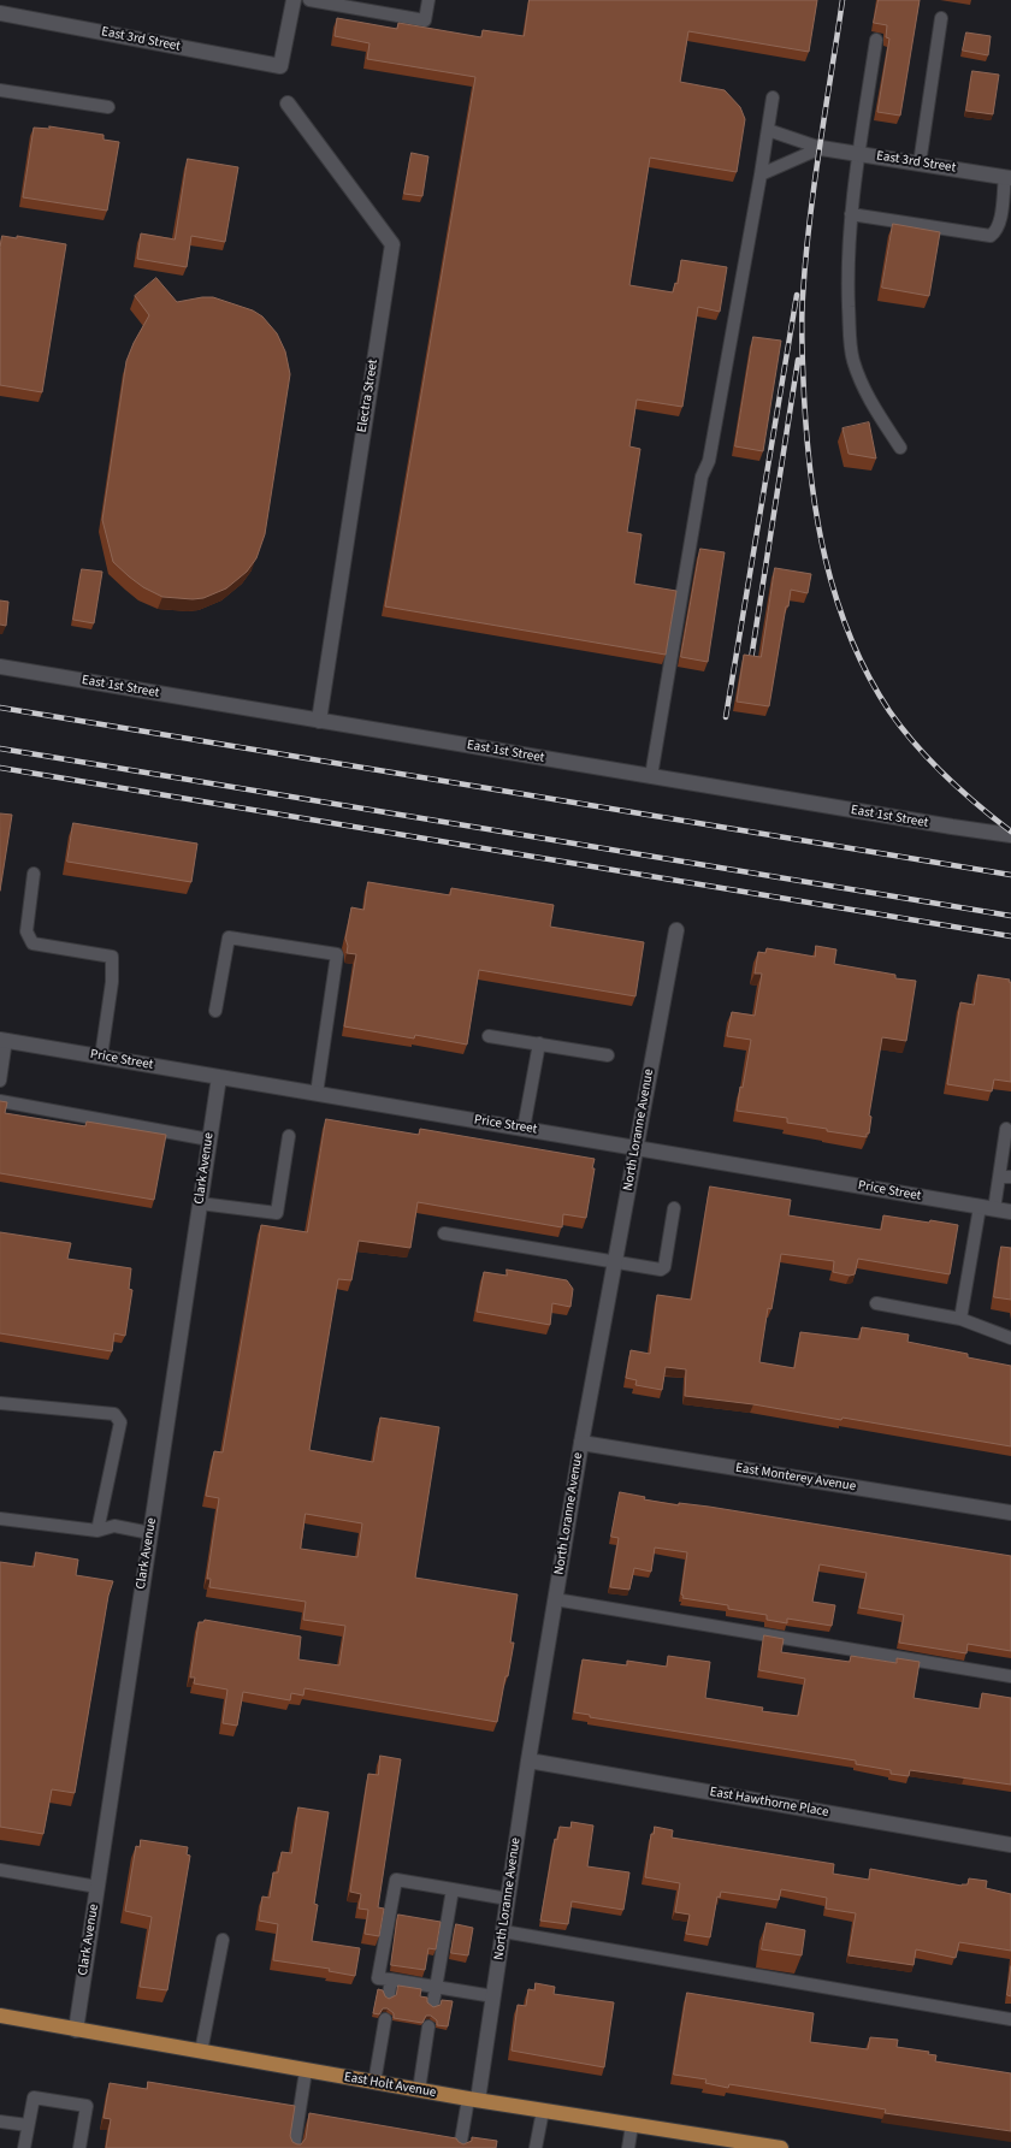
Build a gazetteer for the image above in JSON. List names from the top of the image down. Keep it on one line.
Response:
{"streets":{"main road":["East Holt Avenue"],"street":["East 3rd Street","Electra Street","East 1st Street","Price Street","North Loranne Avenue","Clark Avenue","East Monterey Avenue","East Hawthorne Place"]},"crossings":[["Electra Street","East 1st Street"],["Price Street","North Loranne Avenue"],["Price Street","Clark Avenue"],["North Loranne Avenue","East Monterey Avenue"],["North Loranne Avenue","East Hawthorne Place"],["North Loranne Avenue","East Holt Avenue"],["Clark Avenue","East Holt Avenue"]]}
